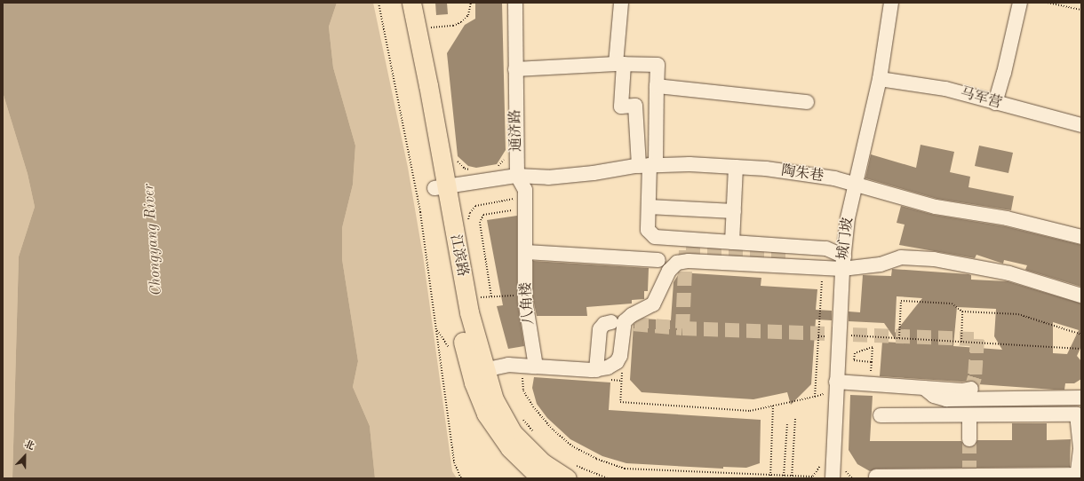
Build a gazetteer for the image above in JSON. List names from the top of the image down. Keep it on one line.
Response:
{"streets":{"main road":["江滨路"],"street":["马军营","通济路","陶朱巷","城门坡","八角楼"]},"crossings":[["马军营","城门坡"],["通济路","陶朱巷"],["通济路","八角楼"],["陶朱巷","城门坡"],["陶朱巷","八角楼"]],"water":["Chongyang River"],"north":"top"}
